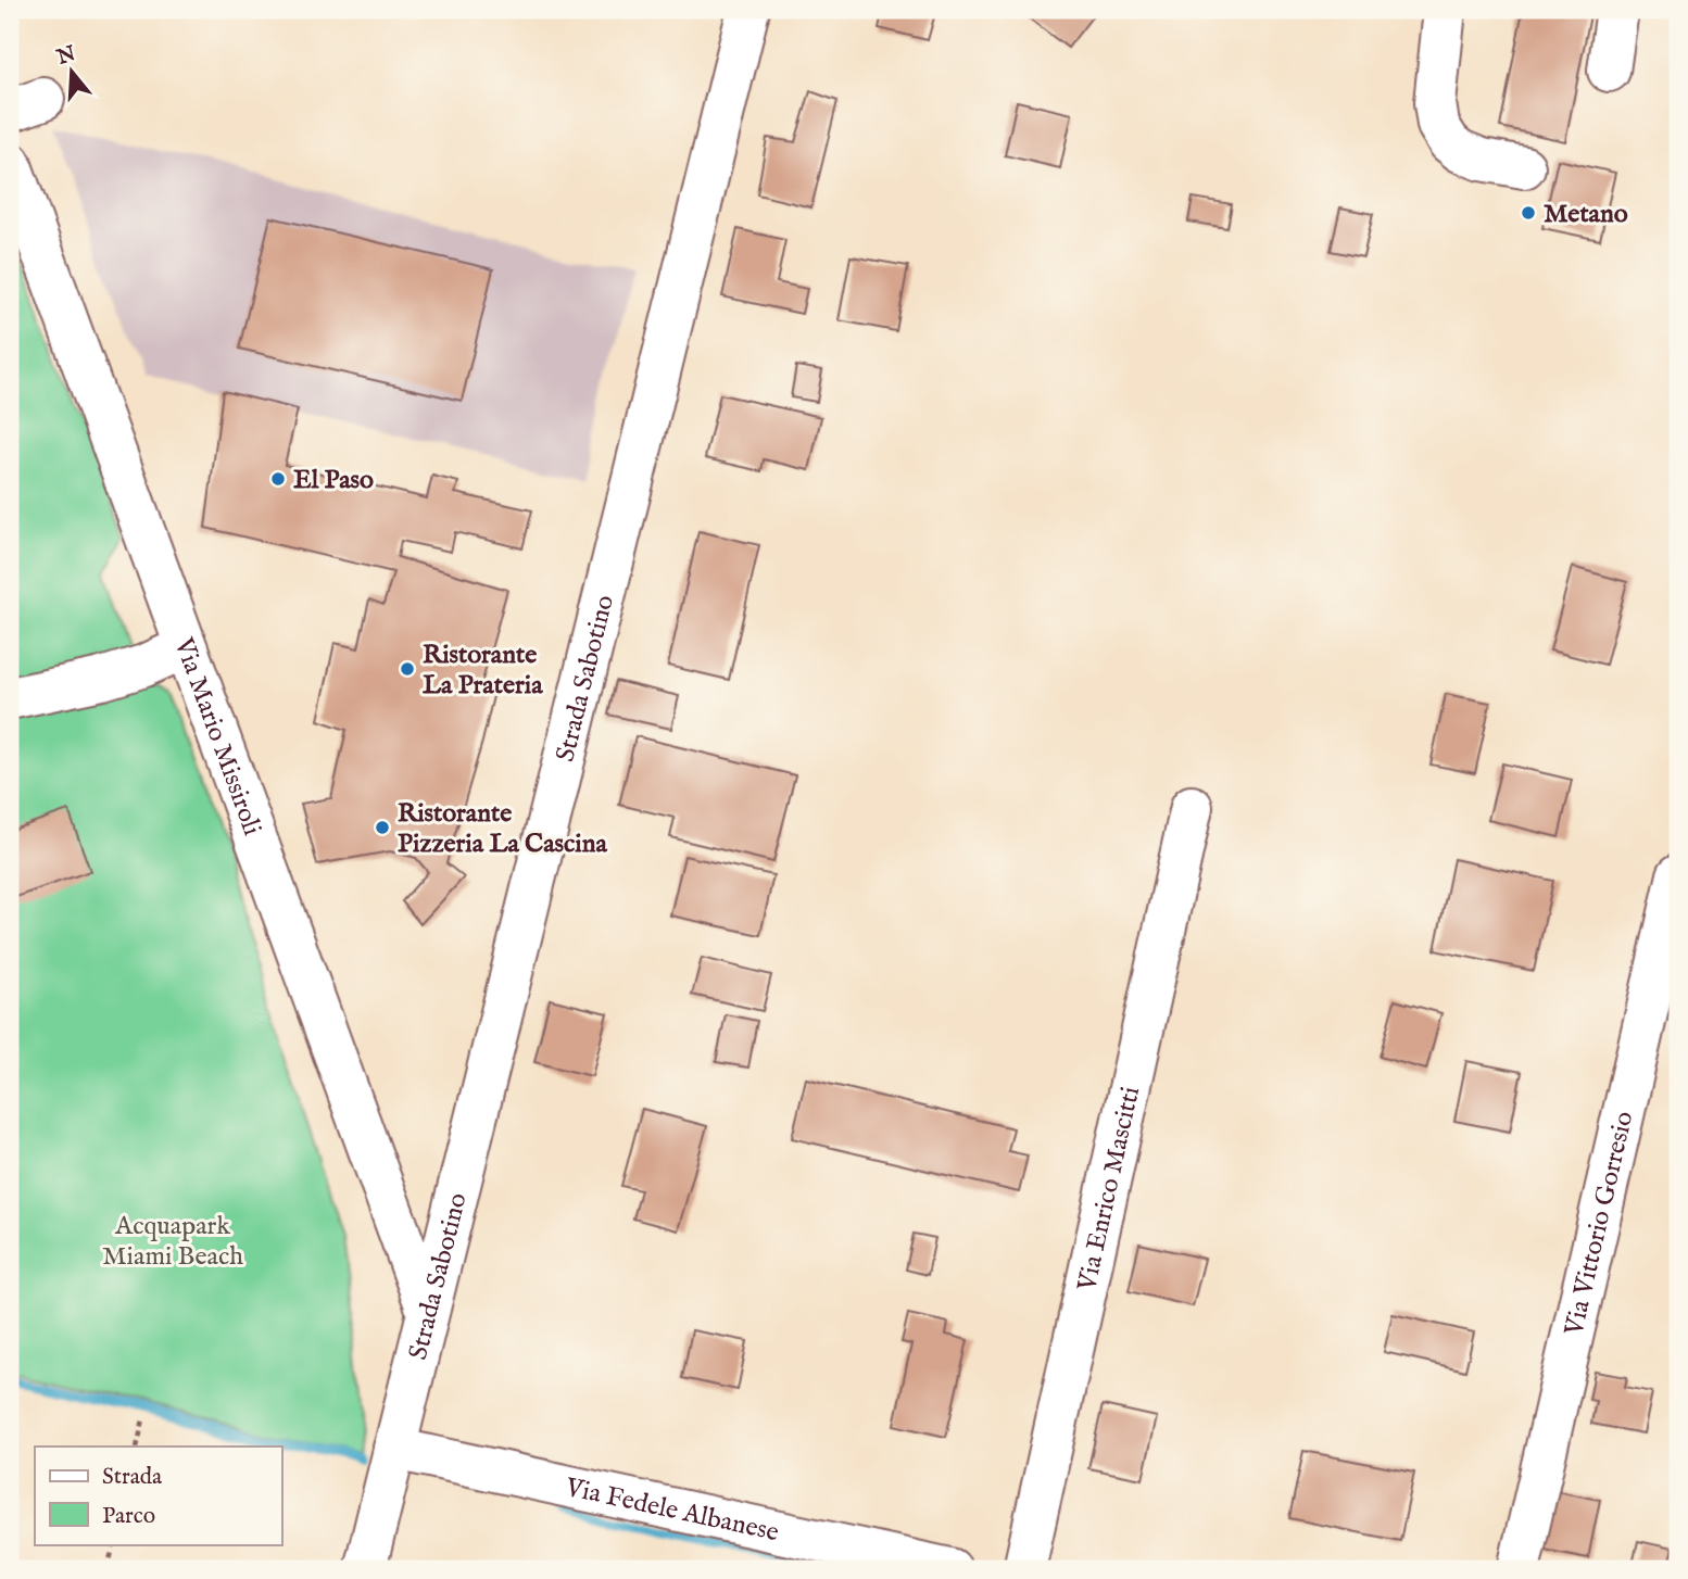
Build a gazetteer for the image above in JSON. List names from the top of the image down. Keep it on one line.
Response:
{"streets":{"street":["Strada Sabotino","Via Mario Missiroli","Via Enrico Mascitti","Via Vittorio Gorresio","Via Fedele Albanese"]},"crossings":[["Strada Sabotino","Via Mario Missiroli"],["Strada Sabotino","Via Fedele Albanese"]],"parks":["Acquapark Miami Beach"],"places":["Metano","El Paso","Ristorante La Prateria","Ristorante Pizzeria La Cascina"],"legend":["Strada","Parco"],"north":"top"}
